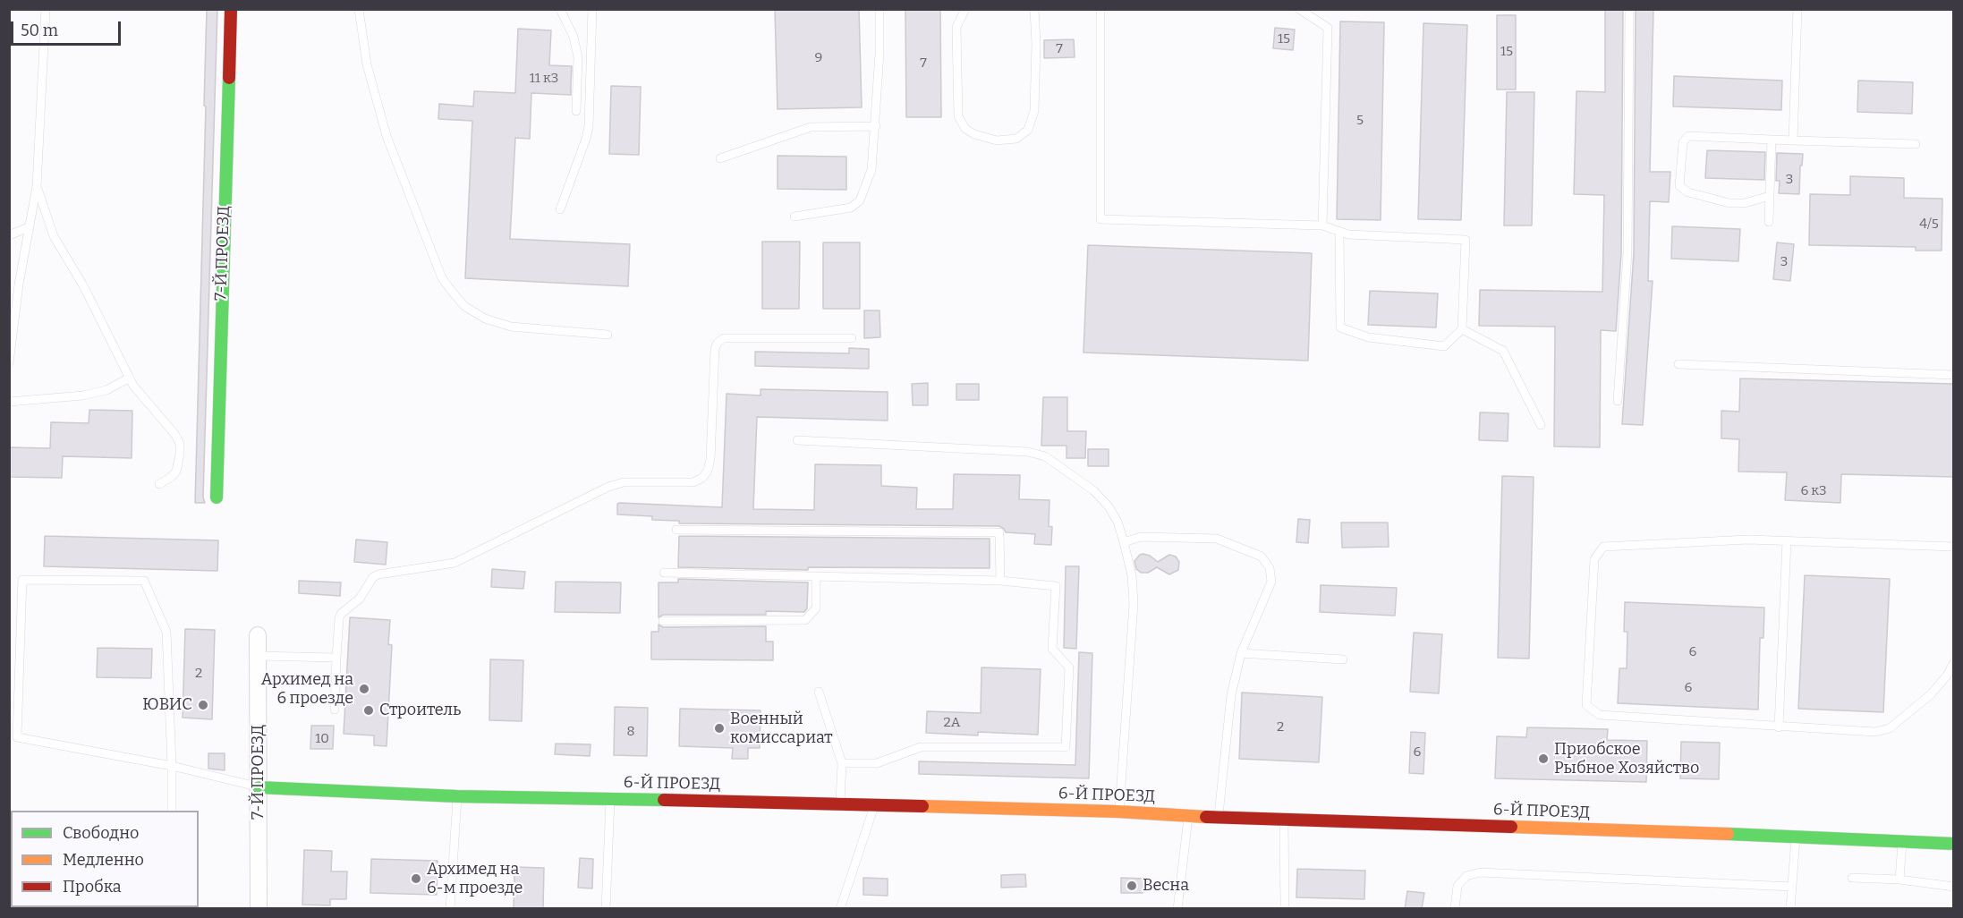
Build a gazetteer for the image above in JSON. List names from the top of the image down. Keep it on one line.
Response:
{"streets":{"street":["7-Й ПРОЕЗД","6-Й ПРОЕЗД"]},"crossings":[["7-Й ПРОЕЗД","6-Й ПРОЕЗД"]],"places":["Архимед на 6 проезде","ЮВИС","Строитель","Военный комиссариат","Приобское Рыбное Хозяйство","Архимед на 6-м проезде","Весна"],"house_numbers":["15","7","15","9","7","11 к3","5","3","4/5","3","6 к3","6","2","6","2А","2","8","10","6"],"legend":["Свободно","Медленно","Пробка"],"scale_bar":"50 m"}
